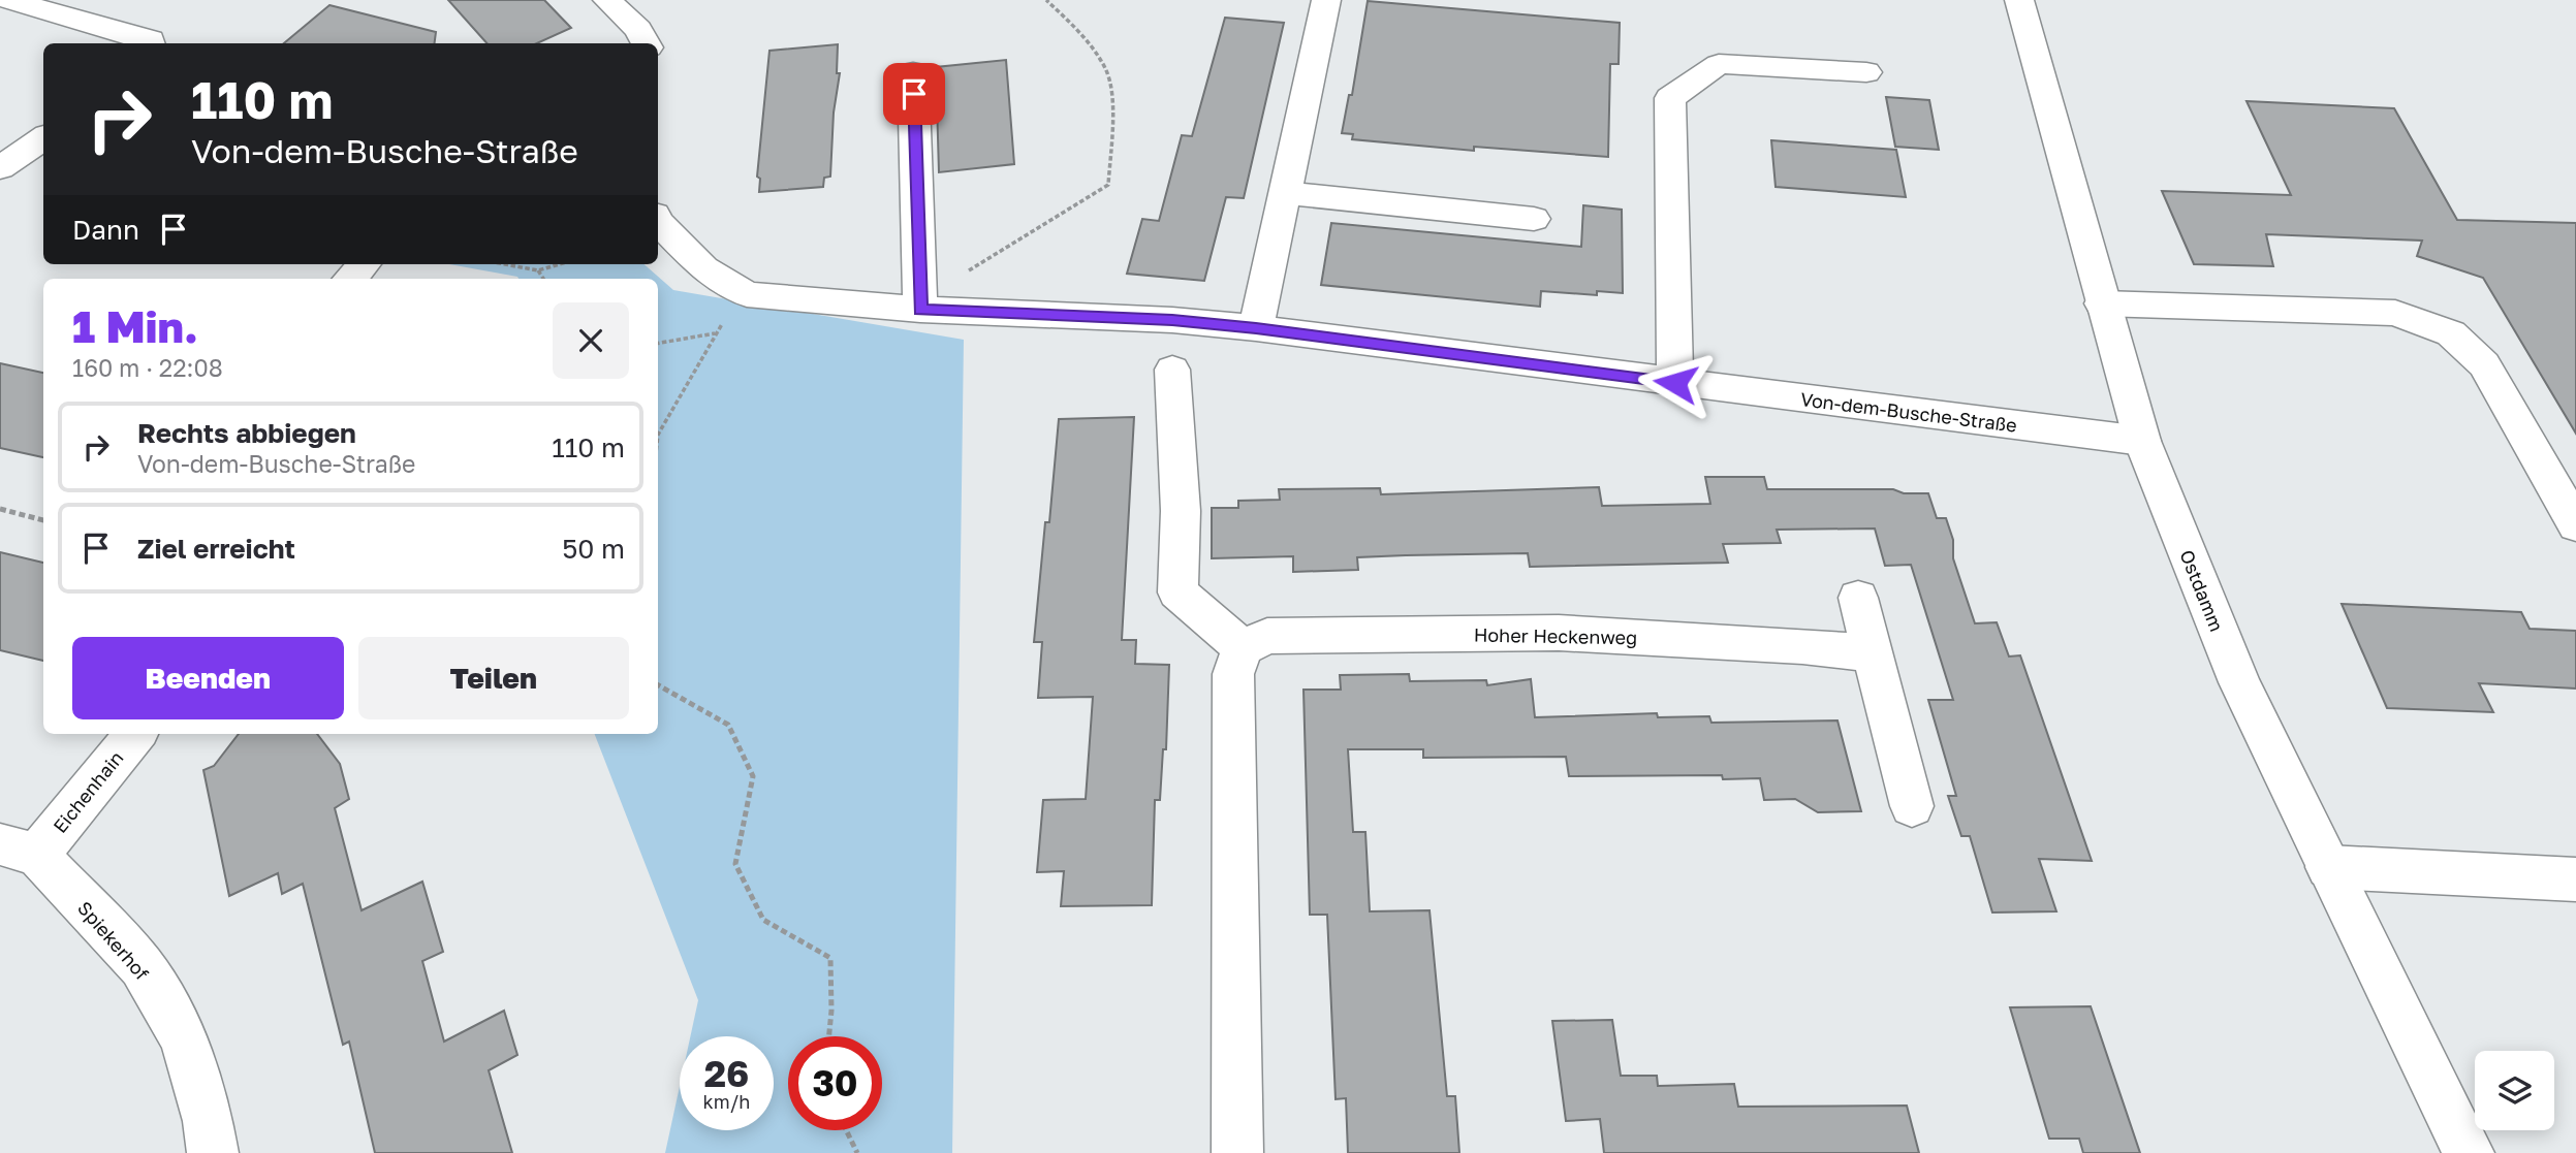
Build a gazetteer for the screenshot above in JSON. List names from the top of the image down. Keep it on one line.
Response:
{"streets":{"street":["Von-dem-Busche-Straße","Ostdamm","Hoher Heckenweg","Eichenhain","Spiekerhof"]},"crossings":[["Von-dem-Busche-Straße","Ostdamm"],["Eichenhain","Spiekerhof"]],"page":{"turn":["110 m","Von-dem-Busche-Straße"],"then":"Dann","heading":["1 Min.","160 m · 22:08"],"list":[{"name":"Rechts abbiegen","note":"Von-dem-Busche-Straße","value":"110 m"},{"name":"Ziel erreicht","value":"50 m"}],"buttons":["Beenden","Teilen"],"speed":"26 km/h","limit":"30"}}
